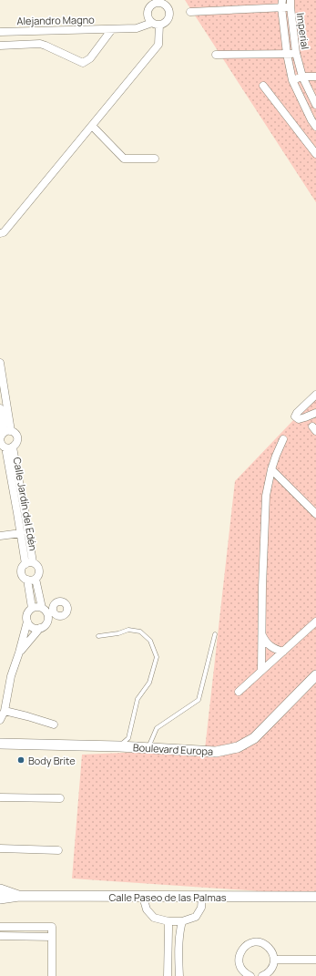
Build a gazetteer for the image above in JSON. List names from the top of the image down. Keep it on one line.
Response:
{"streets":{"main road":["Boulevard Europa","Calle Paseo de las Palmas"],"street":["Alejandro Magno","Imperial","Calle Jardín del Edén"]},"places":["Body Brite"]}
